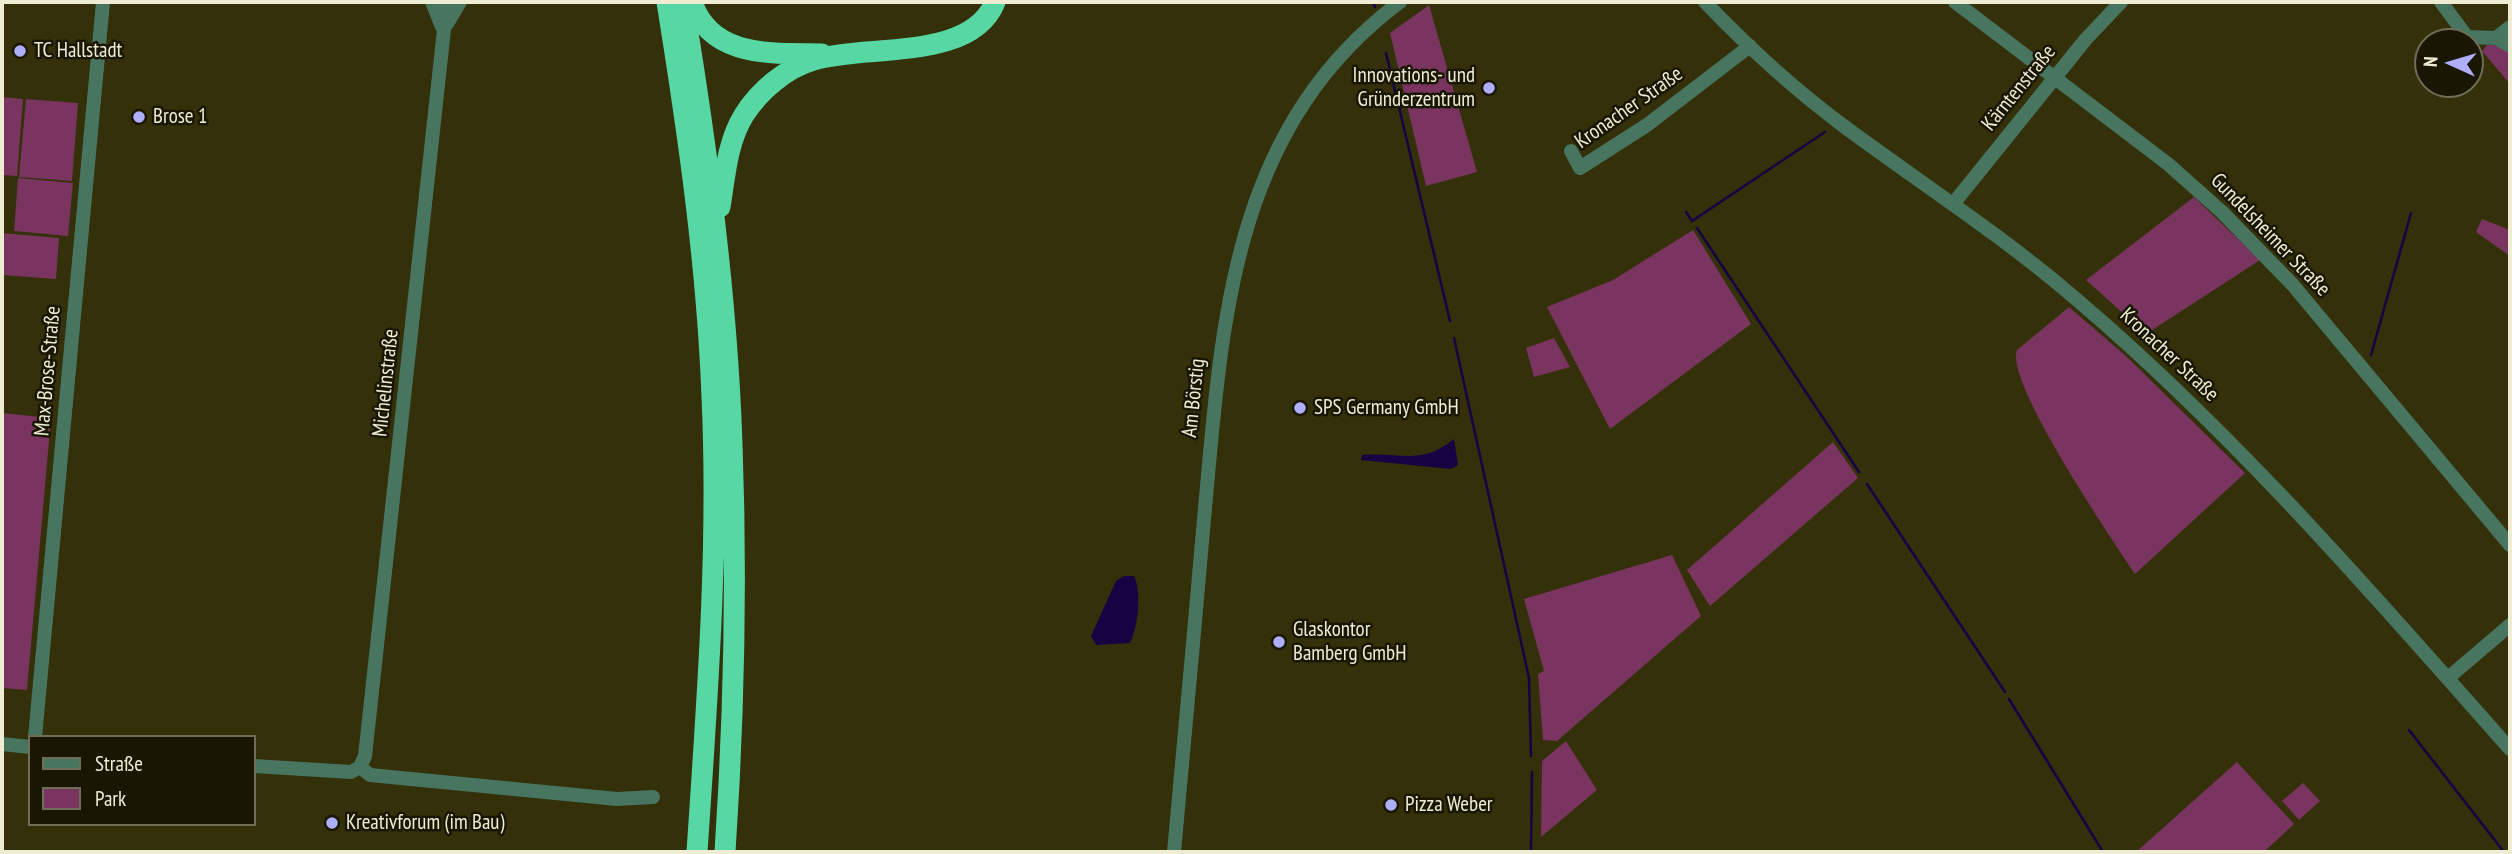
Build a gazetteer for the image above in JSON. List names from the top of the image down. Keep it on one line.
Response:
{"streets":{"street":["Kärntenstraße","Kronacher Straße","Gundelsheimer Straße","Max-Brose-Straße","Michelinstraße","Am Börstig"]},"crossings":[["Kärntenstraße","Kronacher Straße"],["Kärntenstraße","Gundelsheimer Straße"]],"places":["TC Hallstadt","Innovations- und Gründerzentrum","Brose 1","SPS Germany GmbH","Glaskontor Bamberg GmbH","Pizza Weber","Kreativforum (im Bau)"],"legend":["Straße","Park"],"north":"left"}
